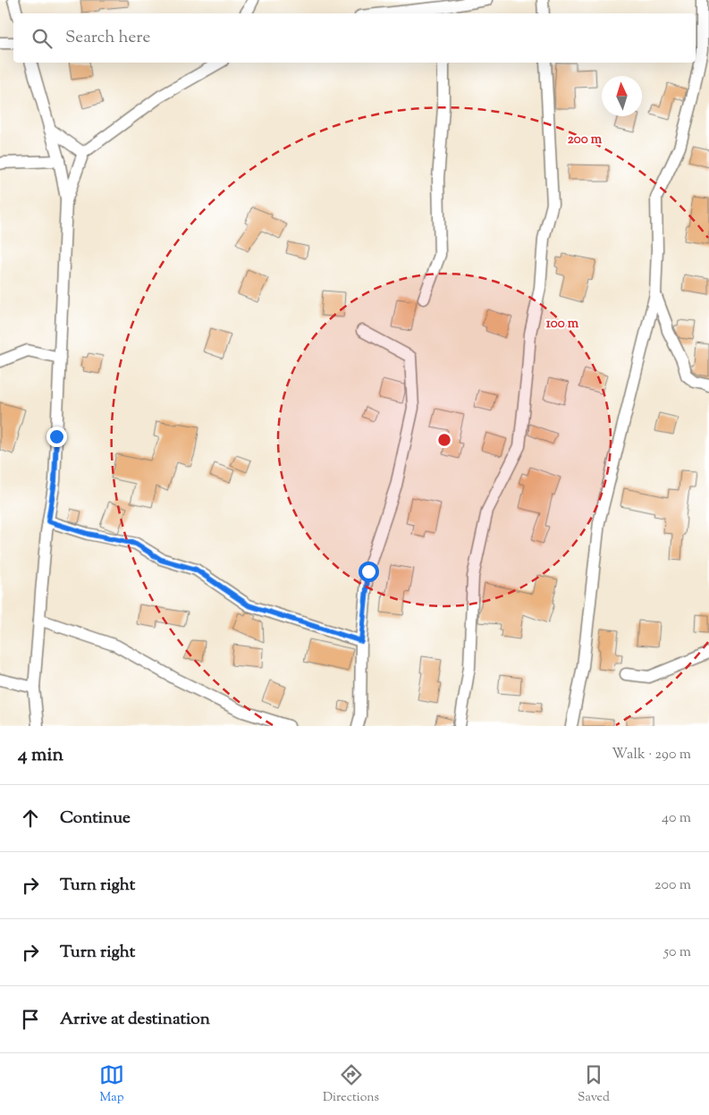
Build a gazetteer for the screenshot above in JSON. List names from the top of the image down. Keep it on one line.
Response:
{"north":"top","page":{"search":"Search here","heading":["4 min","Walk · 290 m"],"list":[["Continue","40 m"],["Turn right","200 m"],["Turn right","50 m"],"Arrive at destination"],"nav":["Map","Directions","Saved"]},"rings":["200 m","100 m"]}
